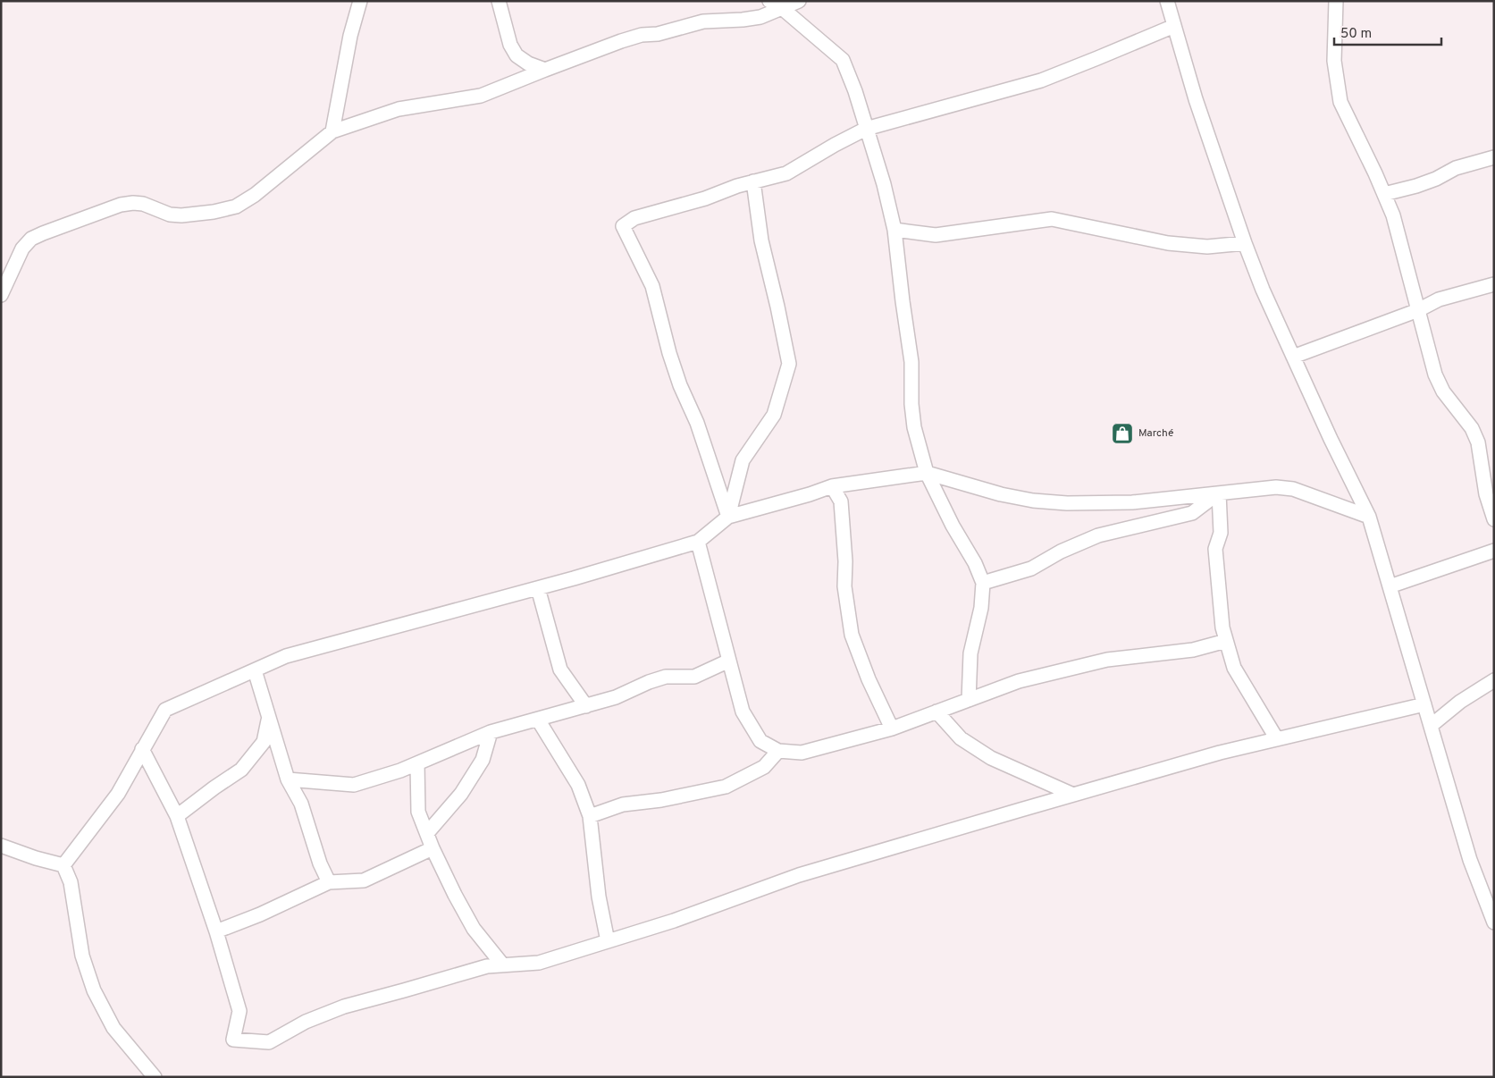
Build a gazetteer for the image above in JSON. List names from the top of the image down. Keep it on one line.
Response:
{"places":{"shop":["Marché"]},"scale_bar":"50 m"}
